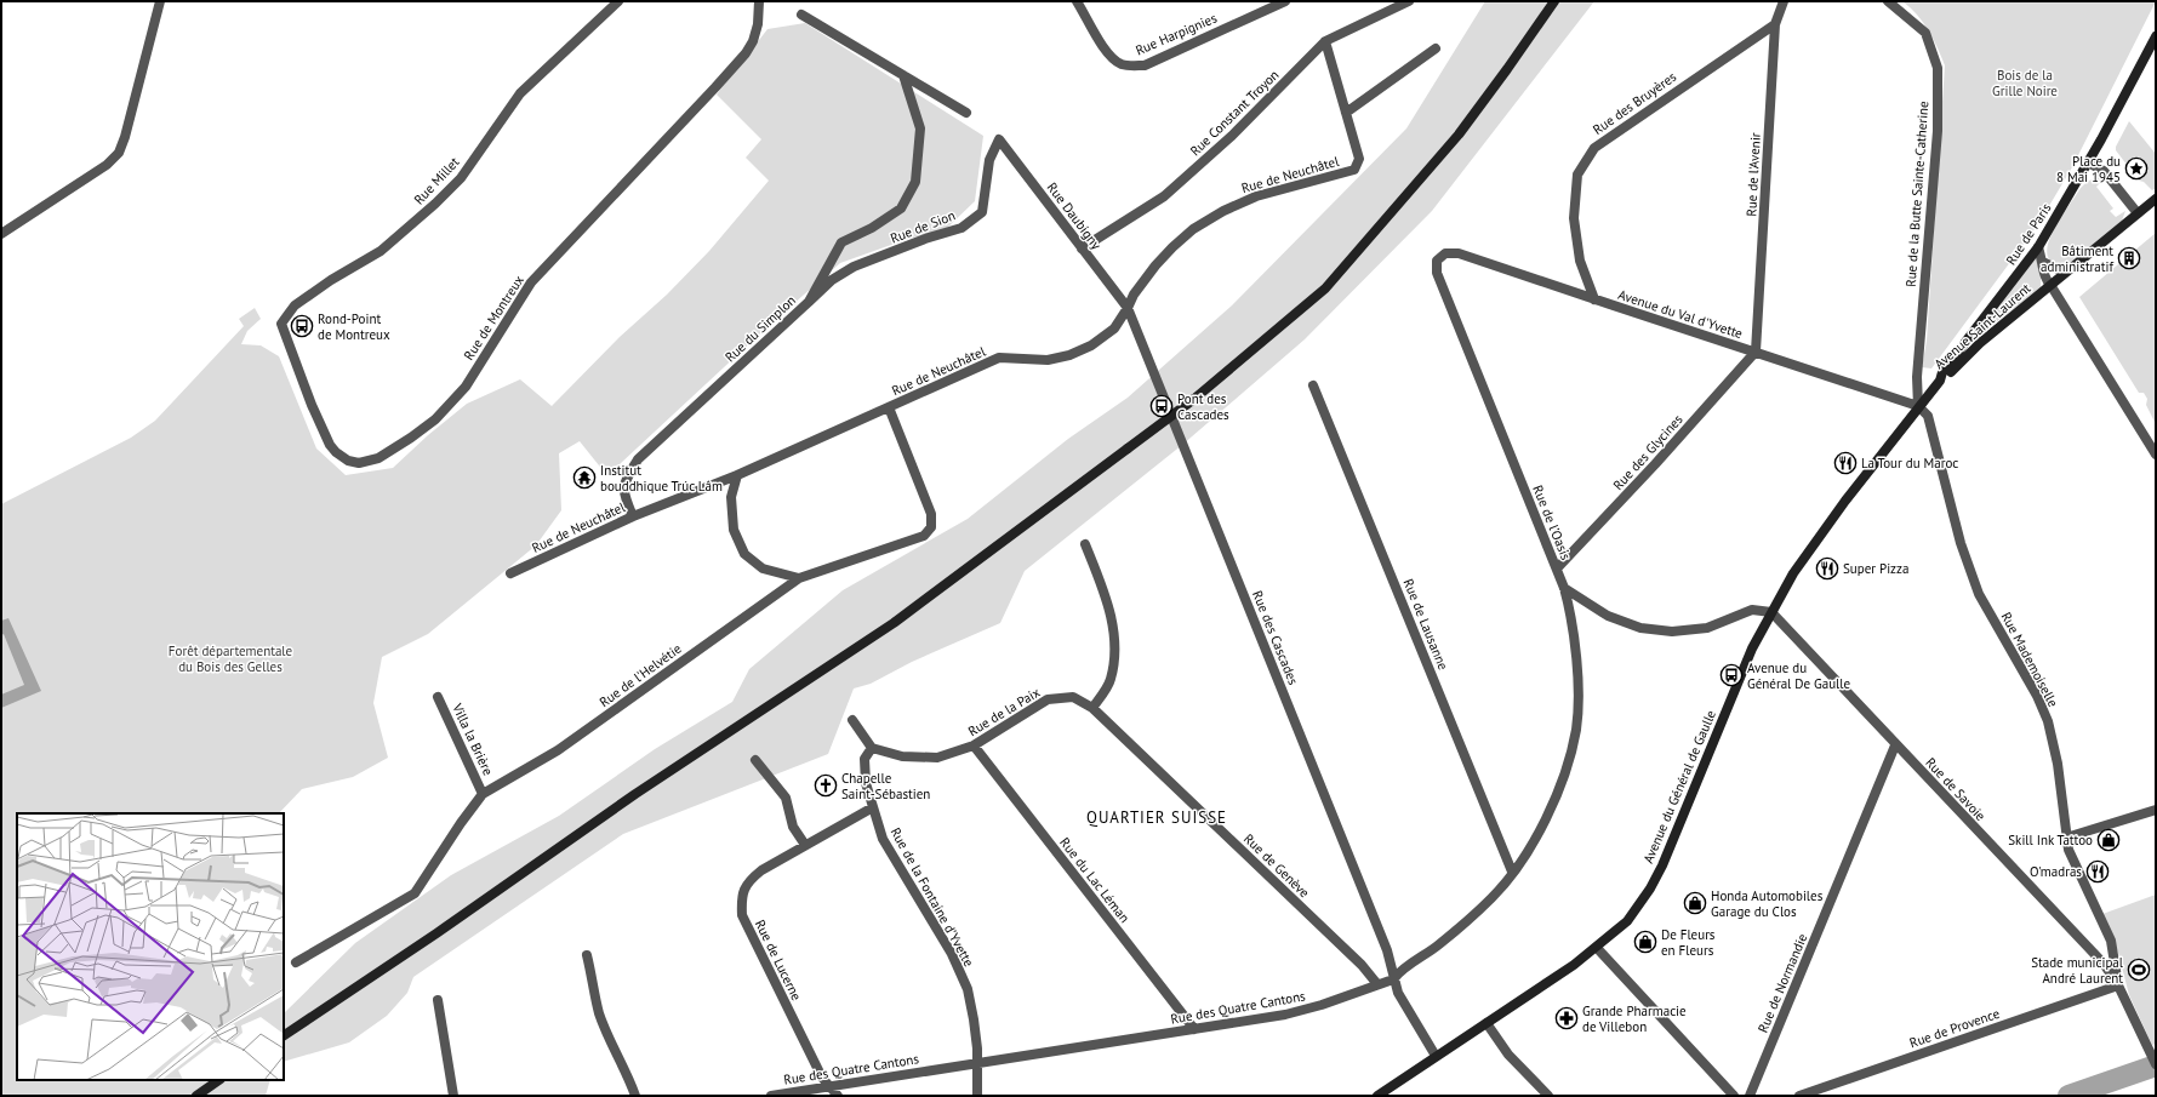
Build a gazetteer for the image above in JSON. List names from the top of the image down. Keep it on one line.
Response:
{"streets":{"main road":["Rue de Paris","Avenue Saint-Laurent","Avenue du Général de Gaulle"],"street":["Rue Harpignies","Rue des Bruyères","Rue Constant Troyon","Rue de Neuchâtel","Rue de l'Avenir","Rue Millet","Rue de la Butte Sainte-Catherine","Rue Daubigny","Rue de Sion","Avenue du Val d'Yvette","Rue de Montreux","Rue du Simplon","Rue des Glycines","Rue de l’Oasis","Rue de Lausanne","Rue des Cascades","Rue Mademoiselle","Rue de l'Helvétie","Rue de la Paix","Villa la Brière","Rue de Savoie","Rue de Genève","Rue du Lac Léman","Rue de la Fontaine d’Yvette","Rue de Lucerne","Rue de Normandie","Rue des Quatre Cantons","Rue de Provence"]},"crossings":[["Rue des Bruyères","Rue de l'Avenir"],["Rue des Bruyères","Avenue du Val d'Yvette"],["Rue Constant Troyon","Rue de Neuchâtel"],["Rue Constant Troyon","Rue Daubigny"],["Rue de Neuchâtel","Rue Daubigny"],["Rue de Neuchâtel","Rue du Simplon"],["Rue de Neuchâtel","Rue des Cascades"],["Rue de Neuchâtel","Rue de l'Helvétie"],["Rue de l'Avenir","Avenue du Val d'Yvette"],["Rue de l'Avenir","Rue des Glycines"],["Rue Millet","Rue de Montreux"],["Rue de la Butte Sainte-Catherine","Rue de Paris"],["Rue de la Butte Sainte-Catherine","Avenue du Val d'Yvette"],["Rue de la Butte Sainte-Catherine","Rue Mademoiselle"],["Rue de la Butte Sainte-Catherine","Avenue du Général de Gaulle"],["Rue Daubigny","Rue de Sion"],["Rue Daubigny","Rue des Cascades"],["Rue de Sion","Rue du Simplon"],["Rue de Paris","Avenue du Val d'Yvette"],["Rue de Paris","Avenue Saint-Laurent"],["Rue de Paris","Rue Mademoiselle"],["Rue de Paris","Avenue du Général de Gaulle"],["Avenue du Val d'Yvette","Rue des Glycines"],["Avenue du Val d'Yvette","Rue de l’Oasis"],["Avenue du Val d'Yvette","Rue Mademoiselle"],["Avenue du Val d'Yvette","Avenue du Général de Gaulle"],["Rue des Glycines","Rue de l’Oasis"],["Rue de l’Oasis","Rue des Quatre Cantons"],["Rue de Lausanne","Rue des Quatre Cantons"],["Rue des Cascades","Avenue du Général de Gaulle"],["Rue des Cascades","Rue des Quatre Cantons"],["Rue Mademoiselle","Avenue du Général de Gaulle"],["Rue Mademoiselle","Rue de Savoie"],["Rue Mademoiselle","Rue de Provence"],["Rue de l'Helvétie","Villa la Brière"],["Rue de la Paix","Rue de Genève"],["Rue de la Paix","Rue du Lac Léman"],["Rue de la Paix","Rue de la Fontaine d’Yvette"],["Avenue du Général de Gaulle","Rue de Savoie"],["Rue de Savoie","Rue de Normandie"],["Rue de Savoie","Rue de Provence"],["Rue de Genève","Rue des Quatre Cantons"],["Rue du Lac Léman","Rue des Quatre Cantons"],["Rue de la Fontaine d’Yvette","Rue de Lucerne"],["Rue de la Fontaine d’Yvette","Rue des Quatre Cantons"],["Rue de Lucerne","Rue des Quatre Cantons"]],"districts":["QUARTIER SUISSE"],"parks":["Bois de la Grille Noire","Forêt départementale du Bois des Gelles"],"places":{"place":["Place du 8 Mai 1945"],"building":["Bâtiment administratif"],"bus stop":["Rond-Point de Montreux","Pont des Cascades","Avenue du Général De Gaulle"],"restaurant":["La Tour du Maroc","Super Pizza","O'madras"],"temple":["Institut bouddhique Trúc Lâm"],"church":["Chapelle Saint-Sébastien"],"shop":["Skill Ink Tattoo","Honda Automobiles Garage du Clos","De Fleurs en Fleurs"],"sports":["Stade municipal André Laurent"],"pharmacy":["Grande Pharmacie de Villebon"]}}
